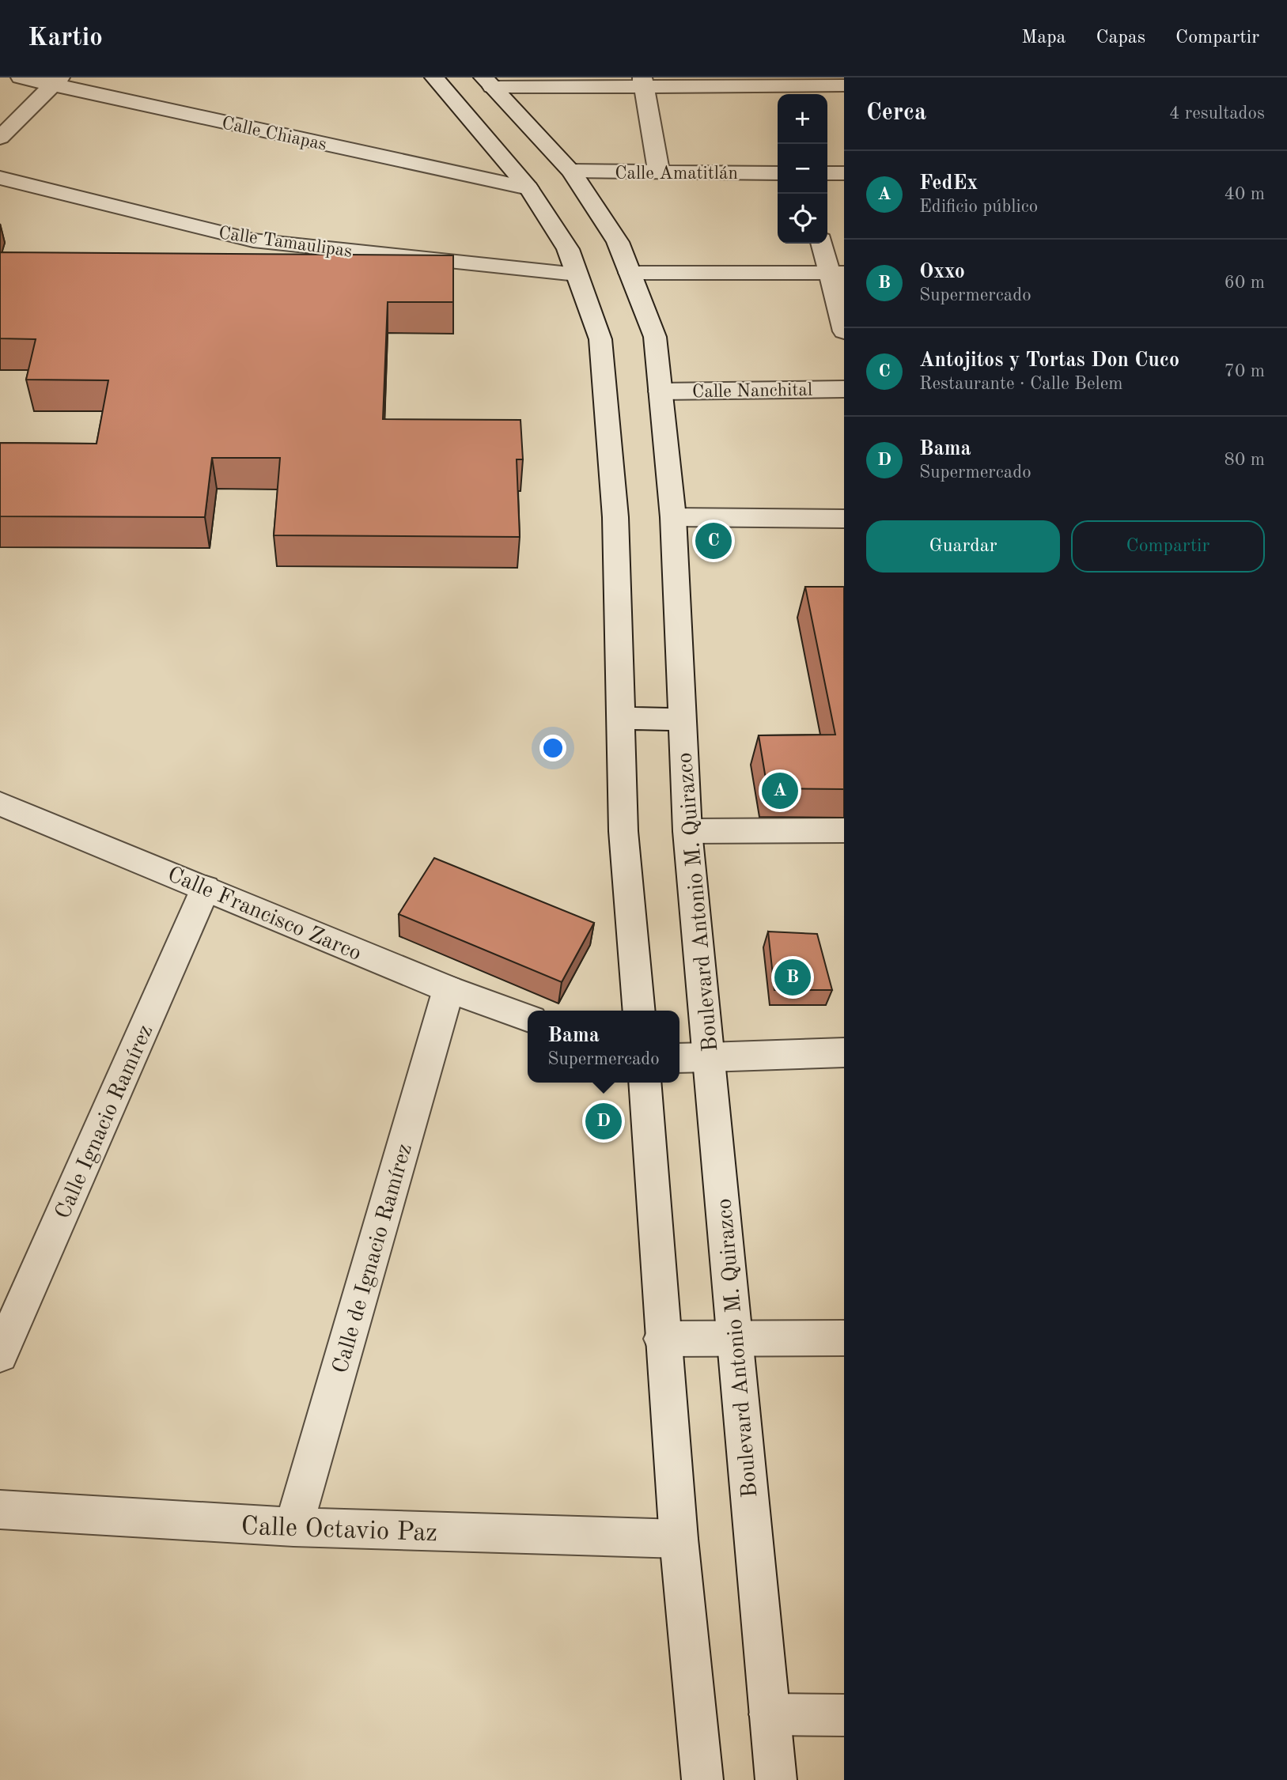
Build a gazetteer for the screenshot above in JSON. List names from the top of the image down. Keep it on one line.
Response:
{"streets":{"street":["Calle Chiapas","Calle Amatitlán","Calle Tamaulipas","Calle Nanchital","Boulevard Antonio M. Quirazco","Calle Francisco Zarco","Calle Ignacio Ramírez","Calle de Ignacio Ramírez","Calle Octavio Paz"]},"crossings":[["Calle Amatitlán","Boulevard Antonio M. Quirazco"],["Calle Nanchital","Boulevard Antonio M. Quirazco"],["Calle Francisco Zarco","Calle Ignacio Ramírez"],["Calle Francisco Zarco","Calle de Ignacio Ramírez"],["Calle de Ignacio Ramírez","Calle Octavio Paz"]],"page":{"header":"Kartio","nav":["Mapa","Capas","Compartir"],"heading":["Cerca","4 resultados"],"map_buttons":["+","−"],"list":[{"mark":"A","name":"FedEx","note":"Edificio público","value":"40 m"},{"mark":"B","name":"Oxxo","note":"Supermercado","value":"60 m"},{"mark":"C","name":"Antojitos y Tortas Don Cuco","note":"Restaurante · Calle Belem","value":"70 m"},{"mark":"D","name":"Bama","note":"Supermercado","value":"80 m"}],"buttons":["Guardar","Compartir"],"pins":["C","A","B","D"],"popup":["Bama","Supermercado"]}}
